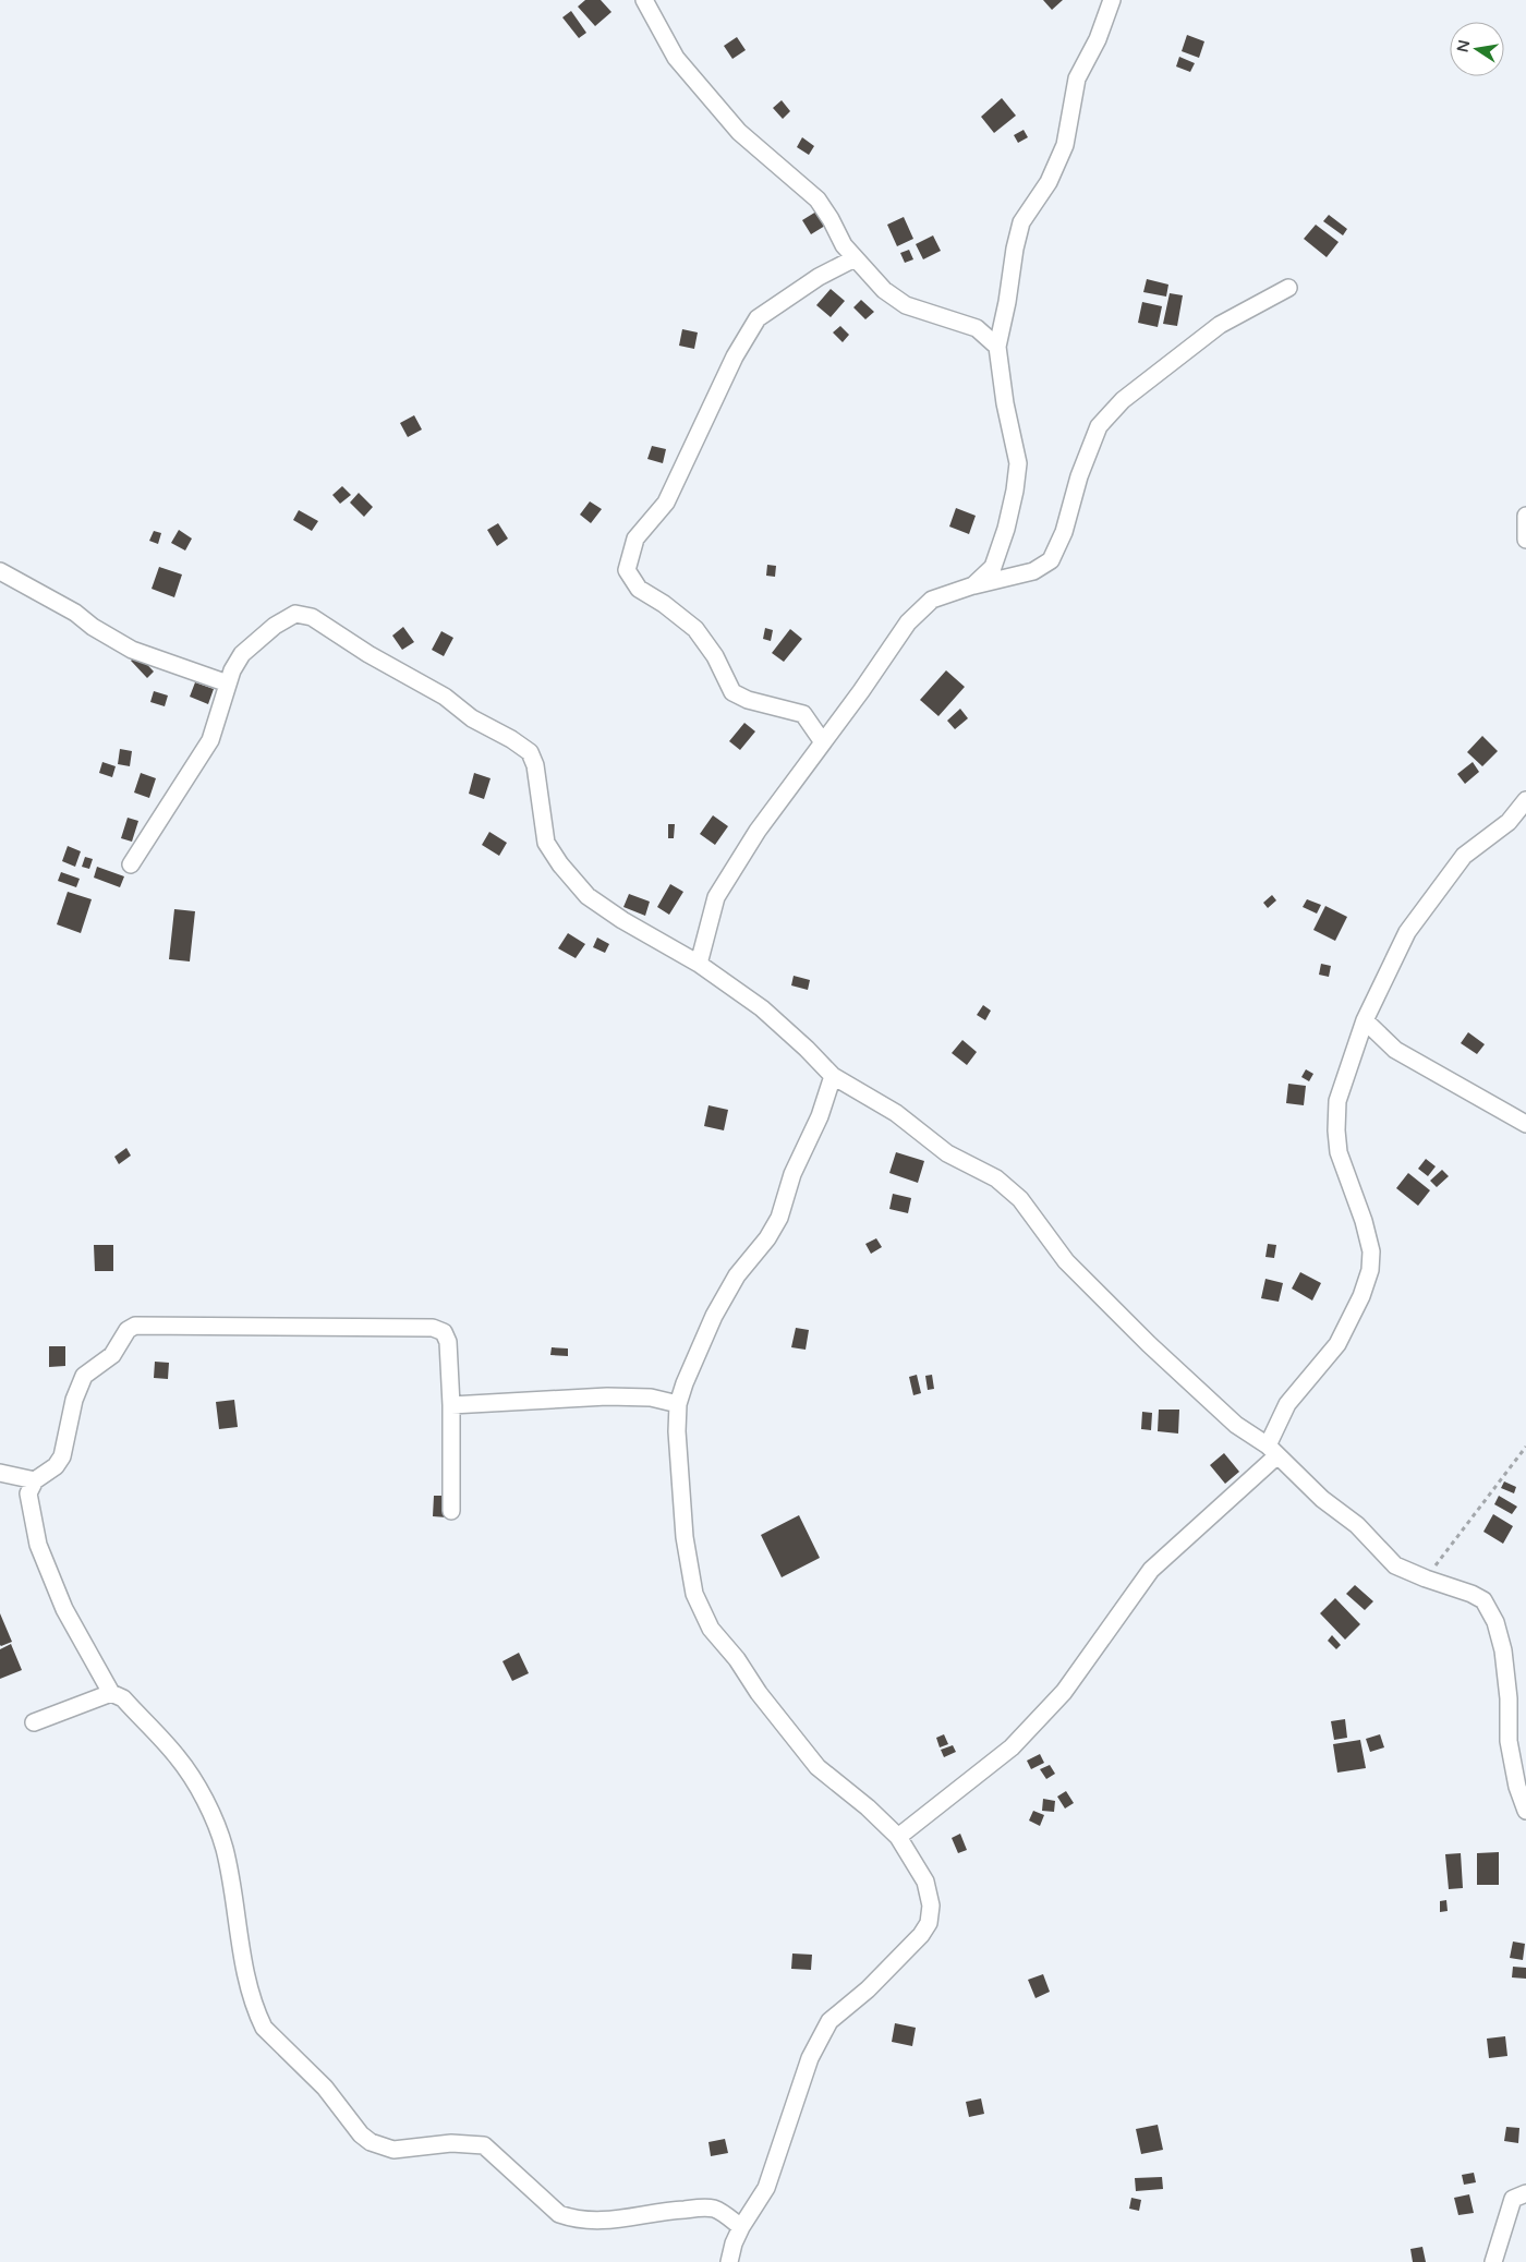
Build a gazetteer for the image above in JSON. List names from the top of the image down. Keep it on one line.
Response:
{"north":"left"}
